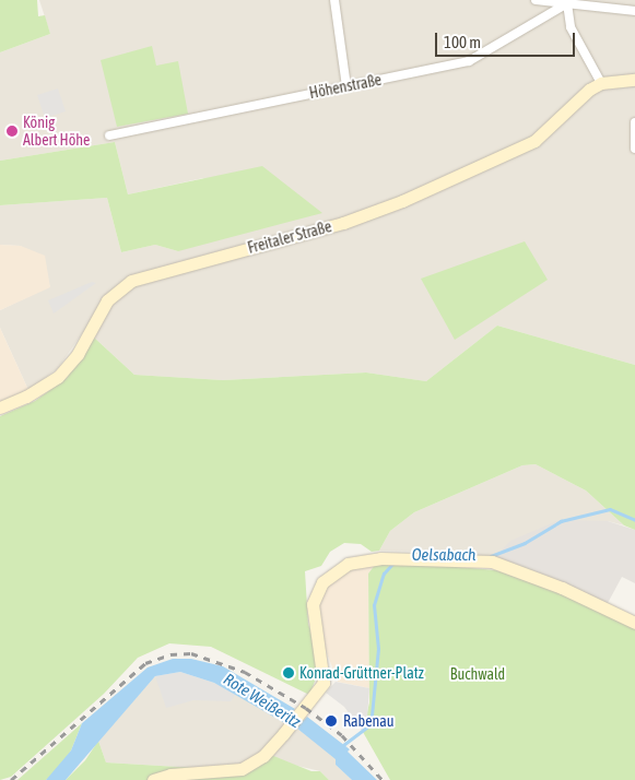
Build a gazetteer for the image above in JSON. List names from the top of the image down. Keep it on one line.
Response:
{"streets":{"main road":["Freitaler Straße"],"street":["Höhenstraße"]},"water":["Oelsabach","Rote Weißeritz"],"parks":["Buchwald"],"places":["König Albert Höhe","Konrad-Grüttner-Platz","Rabenau"],"scale_bar":"100 m"}
